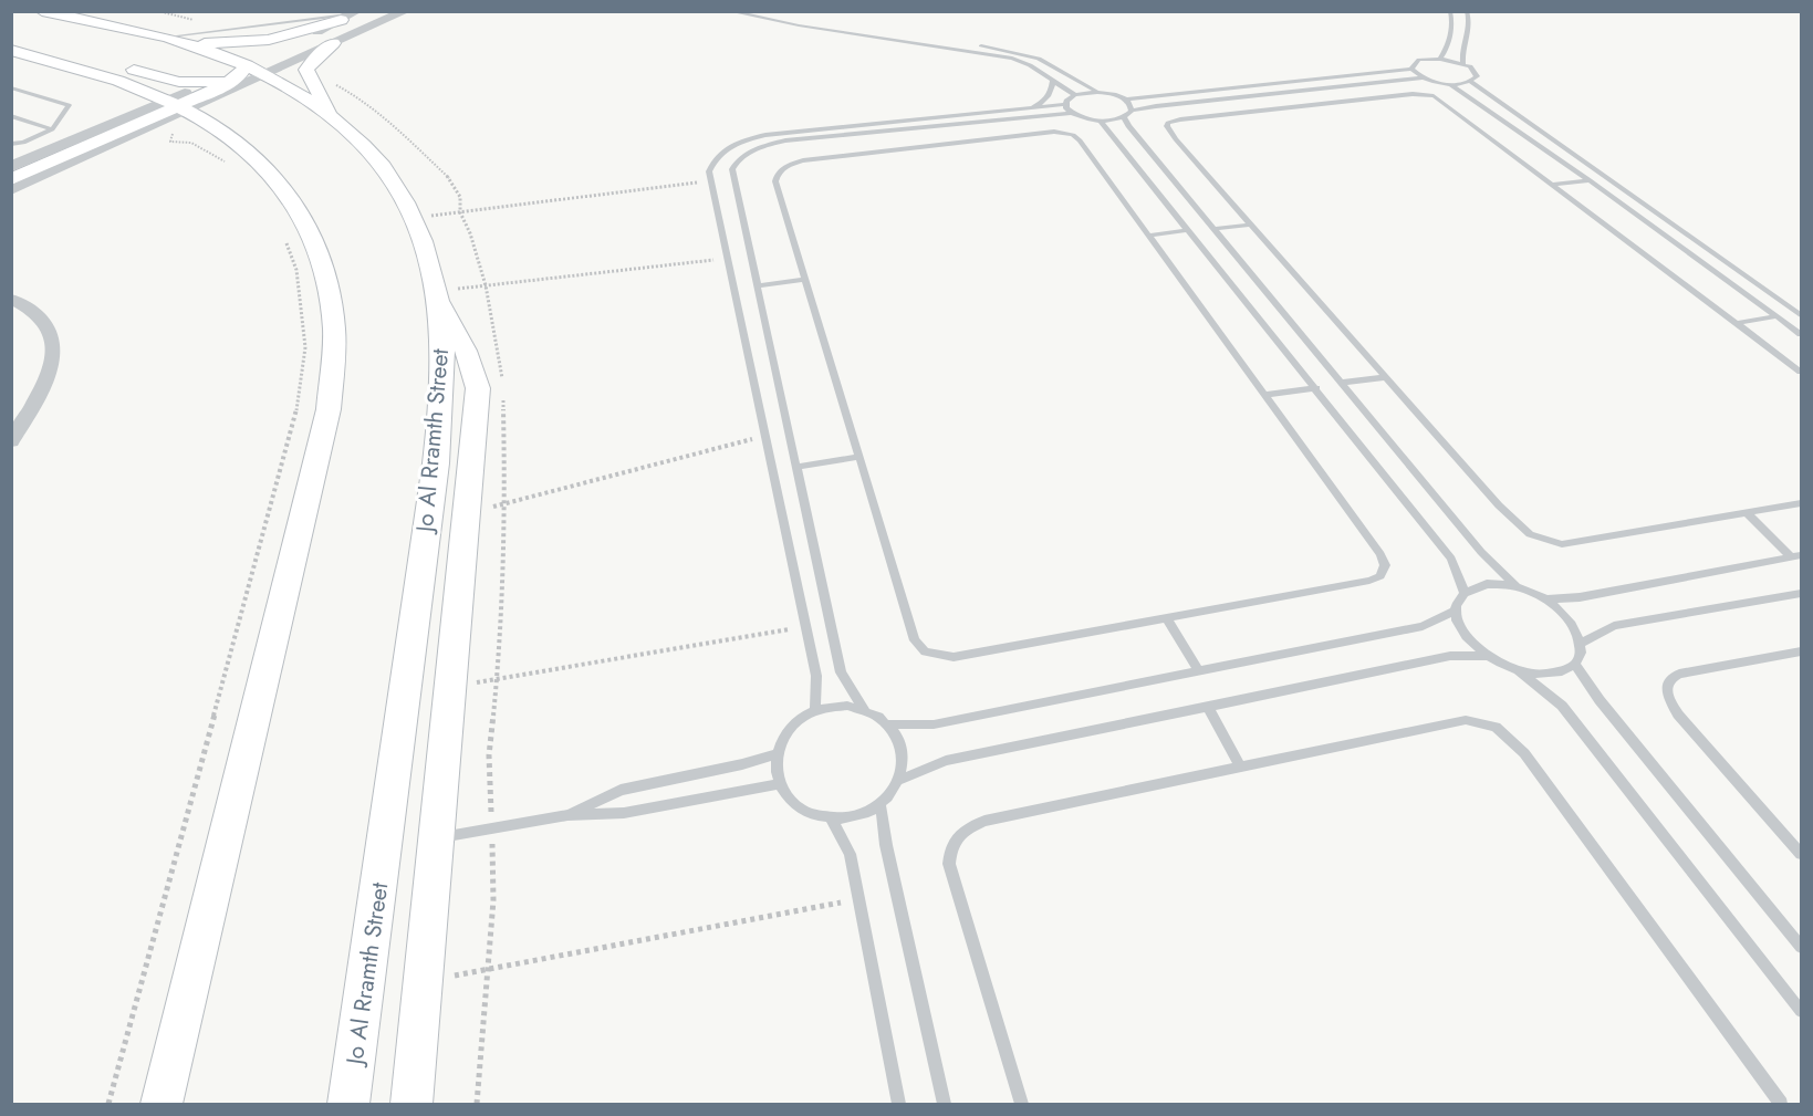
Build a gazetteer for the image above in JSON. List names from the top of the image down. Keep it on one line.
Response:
{"streets":{"main road":["Jo Al Rramth Street"]}}
